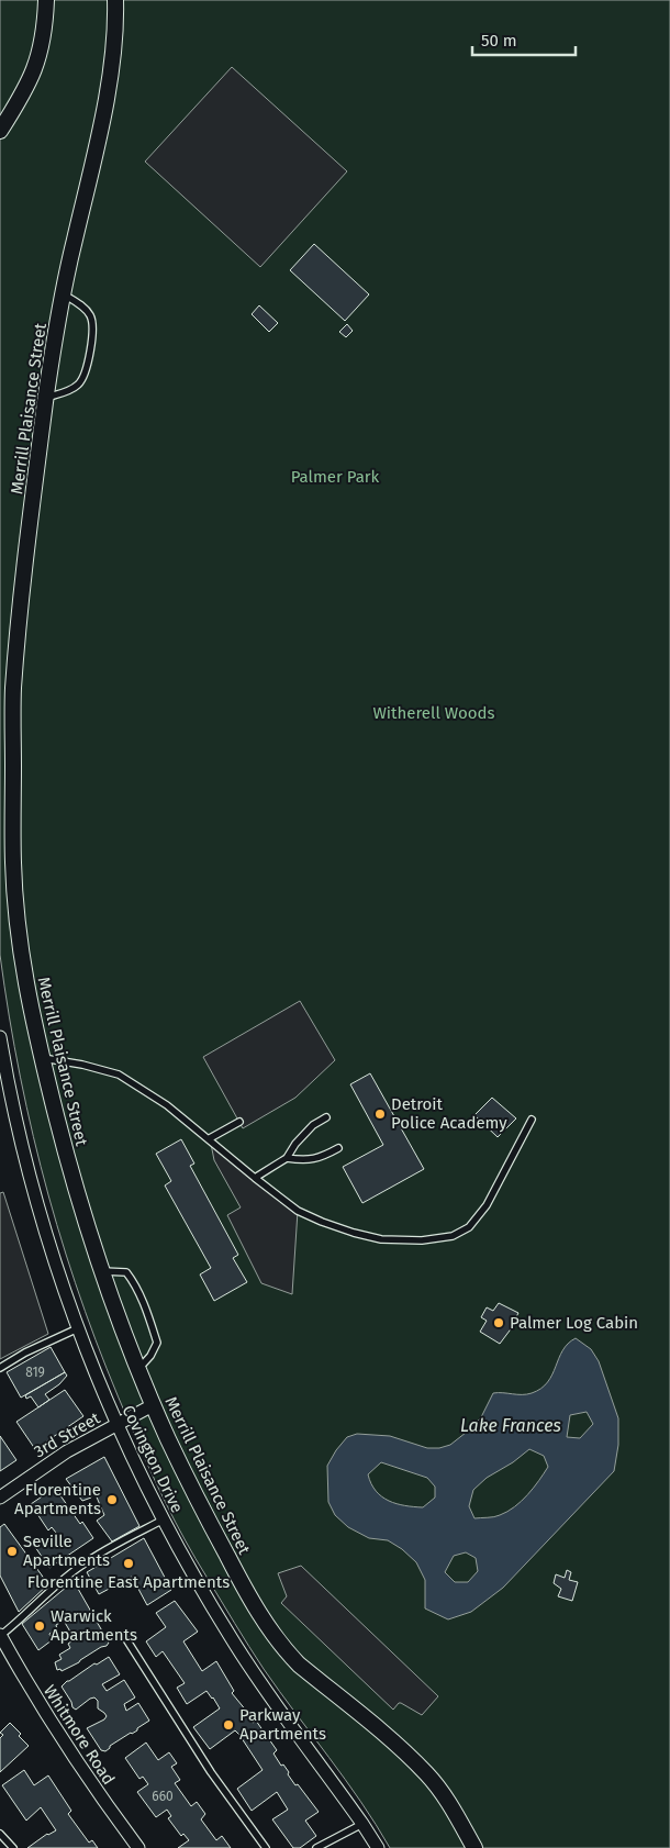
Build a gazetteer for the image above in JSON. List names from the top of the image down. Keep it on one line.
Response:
{"streets":{"street":["Merrill Plaisance Street","3rd Street","Covington Drive","Whitmore Road"]},"crossings":[["Merrill Plaisance Street","3rd Street"],["3rd Street","Covington Drive"]],"water":["Lake Frances"],"parks":["Palmer Park","Witherell Woods"],"places":["Detroit Police Academy","Palmer Log Cabin","Florentine Apartments","Seville Apartments","Florentine East Apartments","Warwick Apartments","Parkway Apartments"],"house_numbers":["819","660"],"scale_bar":"50 m"}
